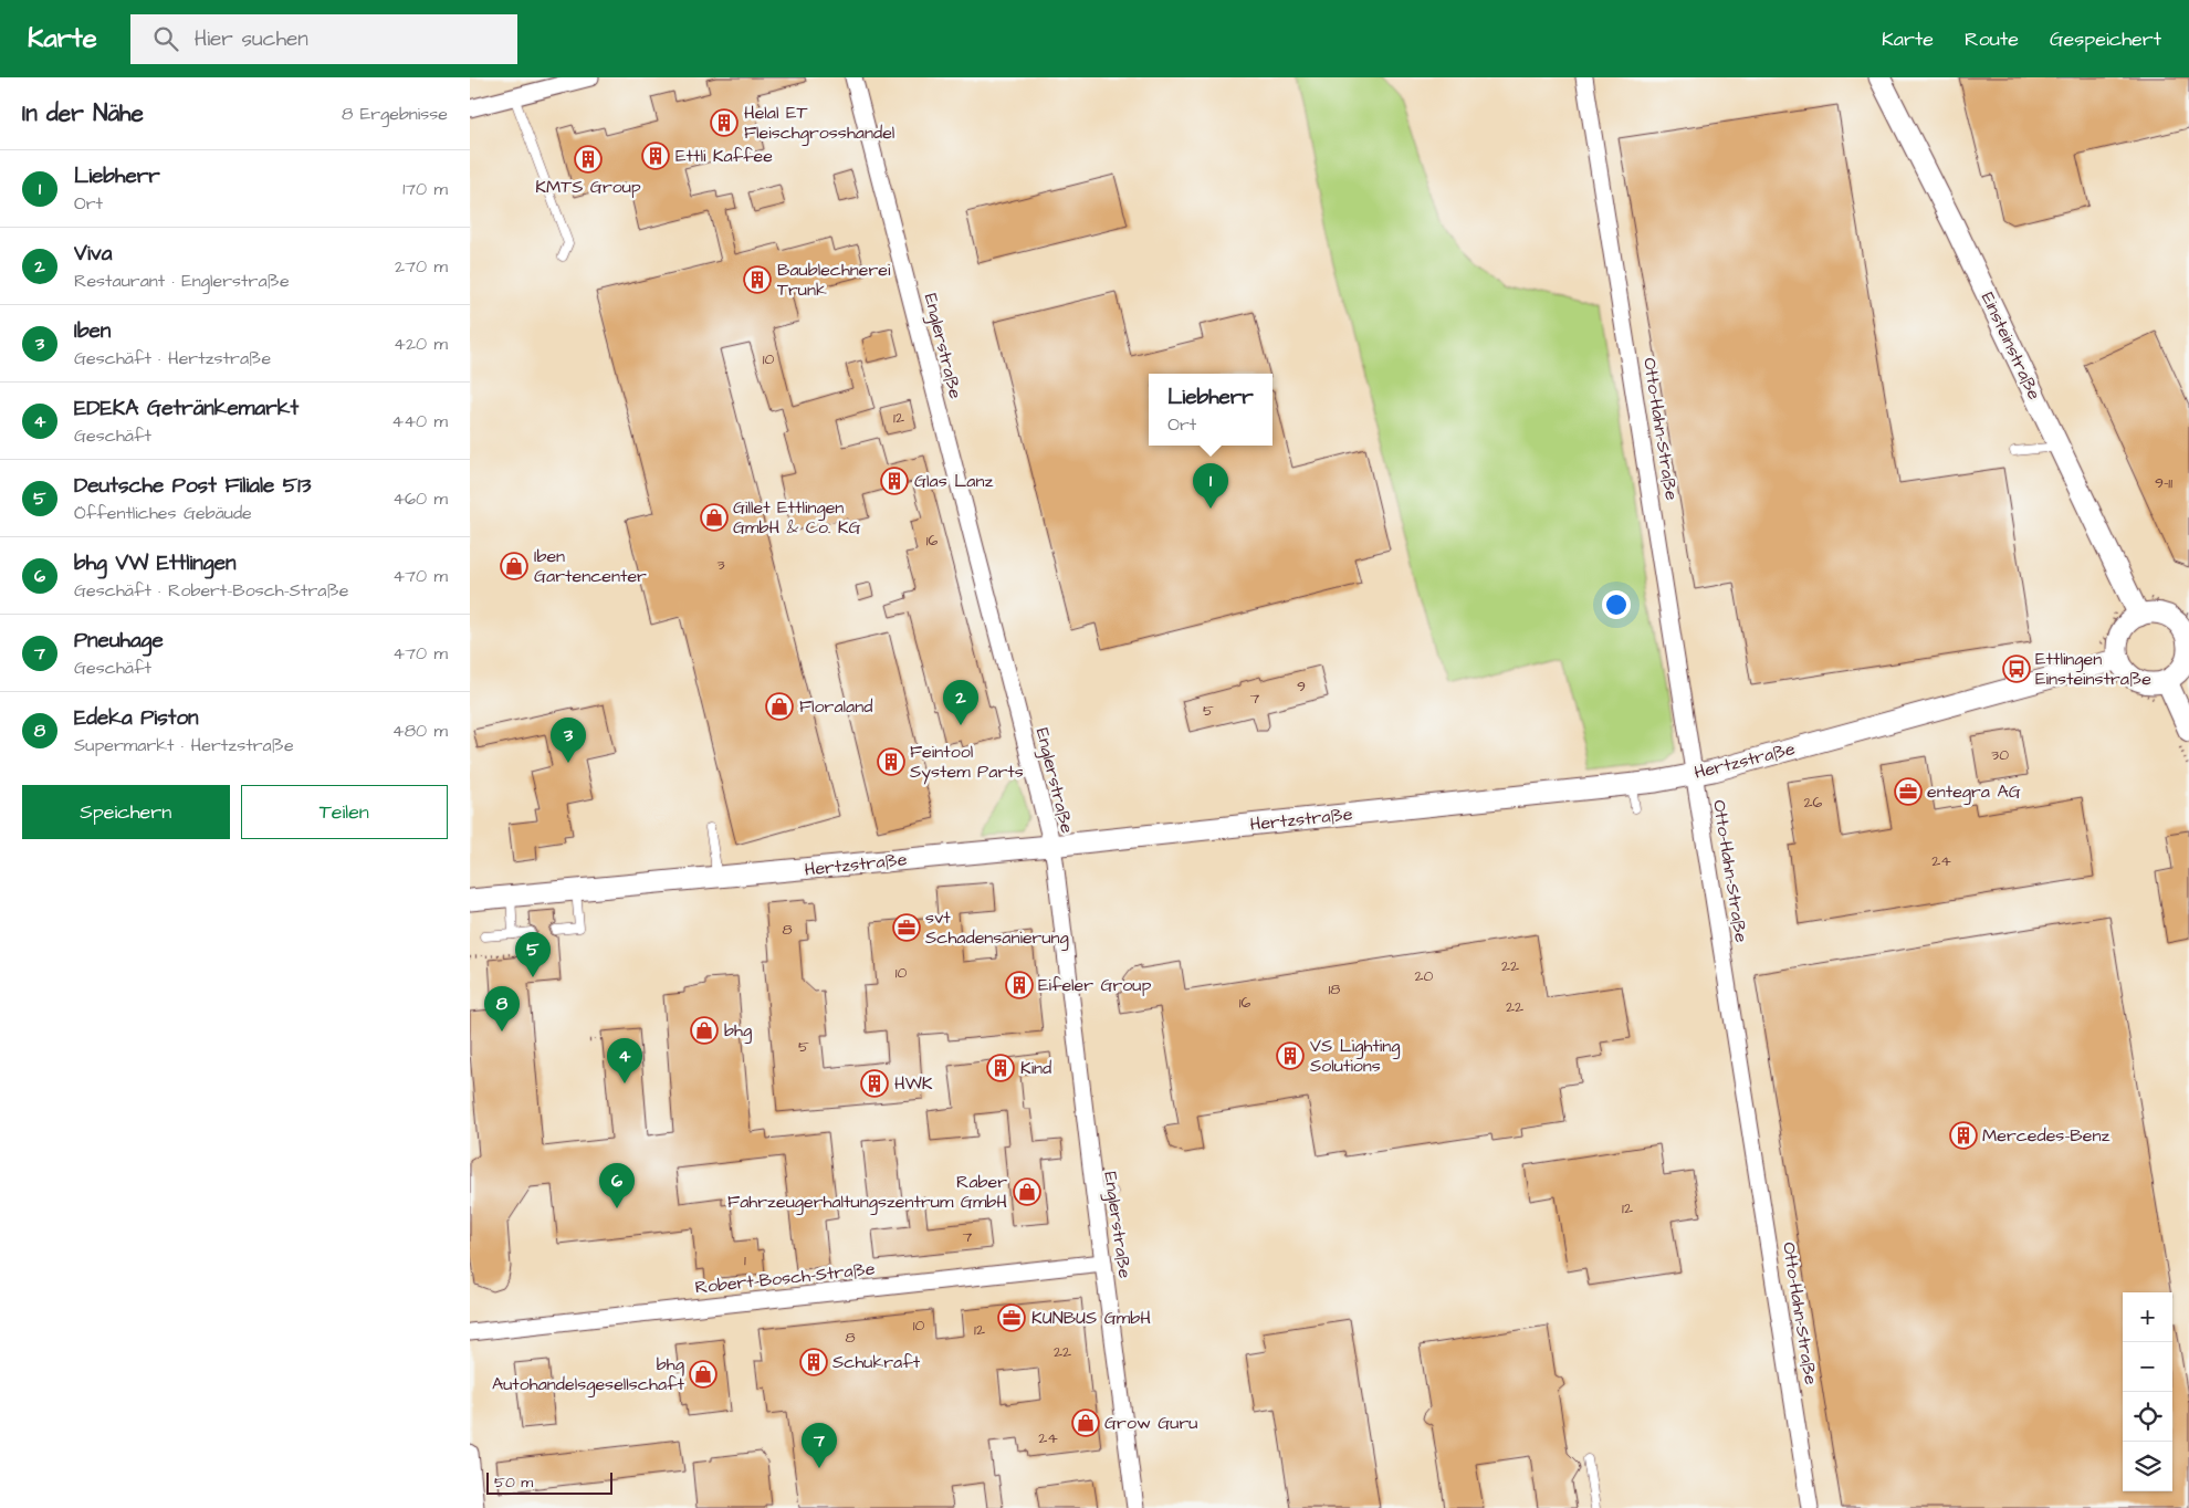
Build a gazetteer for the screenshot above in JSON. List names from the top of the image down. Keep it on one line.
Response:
{"streets":{"street":["Englerstraße","Einsteinstraße","Otto-Hahn-Straße","Hertzstraße","Robert-Bosch-Straße"]},"crossings":[["Englerstraße","Hertzstraße"],["Englerstraße","Robert-Bosch-Straße"],["Einsteinstraße","Hertzstraße"],["Otto-Hahn-Straße","Hertzstraße"]],"places":{"building":["Helal ET Fleischgrosshandel","Ettli Kaffee","KMTS Group","Baublechnerei Trunk","Glas Lanz","Feintool System Parts","Eifeler Group","VS Lighting Solutions","Kind","HWK","Mercedes-Benz","Schukraft"],"shop":["Gillet Ettlingen GmbH & Co. KG","Iben Gartencenter","Floraland","bhg","Raber Fahrzeugerhaltungszentrum GmbH","bhg Autohandelsgesellschaft","Grow Guru"],"bus stop":["Ettlingen Einsteinstraße"],"office":["entegra AG","svt Schadensanierung","KUNBUS GmbH"]},"house_numbers":["10","12","9-11","16","3","9","7","5","30","26","24","8","22","10","20","18","16","22","5","12","7","1","10","12","8","22","24"],"scale_bar":"50 m","page":{"header":"Karte","search":"Hier suchen","nav":["Karte","Route","Gespeichert"],"heading":["In der Nähe","8 Ergebnisse"],"list":[{"mark":"1","name":"Liebherr","note":"Ort","value":"170 m"},{"mark":"2","name":"Viva","note":"Restaurant · Englerstraße","value":"270 m"},{"mark":"3","name":"Iben","note":"Geschäft · Hertzstraße","value":"420 m"},{"mark":"4","name":"EDEKA Getränkemarkt","note":"Geschäft","value":"440 m"},{"mark":"5","name":"Deutsche Post Filiale 513","note":"Öffentliches Gebäude","value":"460 m"},{"mark":"6","name":"bhg VW Ettlingen","note":"Geschäft · Robert-Bosch-Straße","value":"470 m"},{"mark":"7","name":"Pneuhage","note":"Geschäft","value":"470 m"},{"mark":"8","name":"Edeka Piston","note":"Supermarkt · Hertzstraße","value":"480 m"}],"popup":["Liebherr","Ort"],"pins":["1","2","3","5","8","4","6","7"],"buttons":["Speichern","Teilen"],"map_buttons":["+","−"],"scale":"50 m"}}
